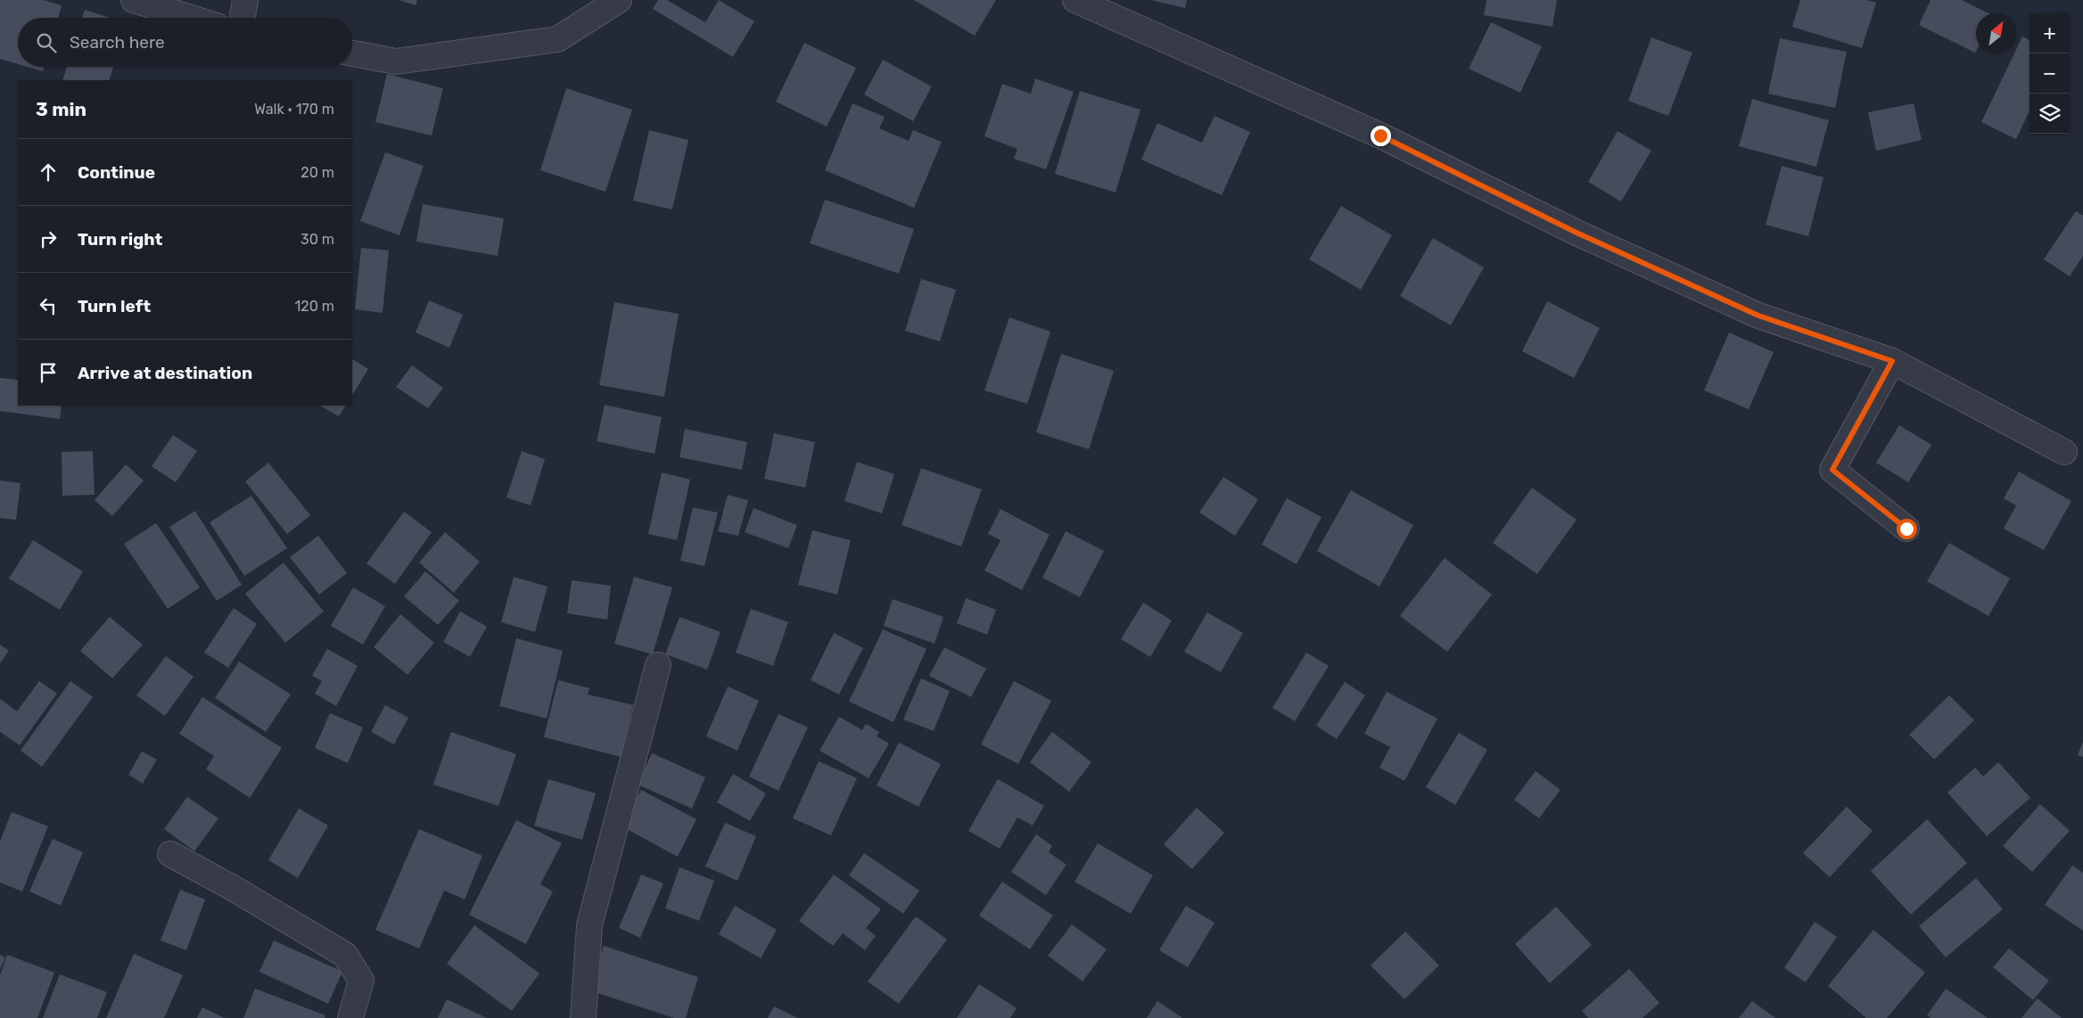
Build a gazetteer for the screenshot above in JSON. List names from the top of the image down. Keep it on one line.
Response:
{"north":"top right","page":{"map_buttons":["+","−"],"search":"Search here","heading":["3 min","Walk · 170 m"],"list":[["Continue","20 m"],["Turn right","30 m"],["Turn left","120 m"],"Arrive at destination"]}}
